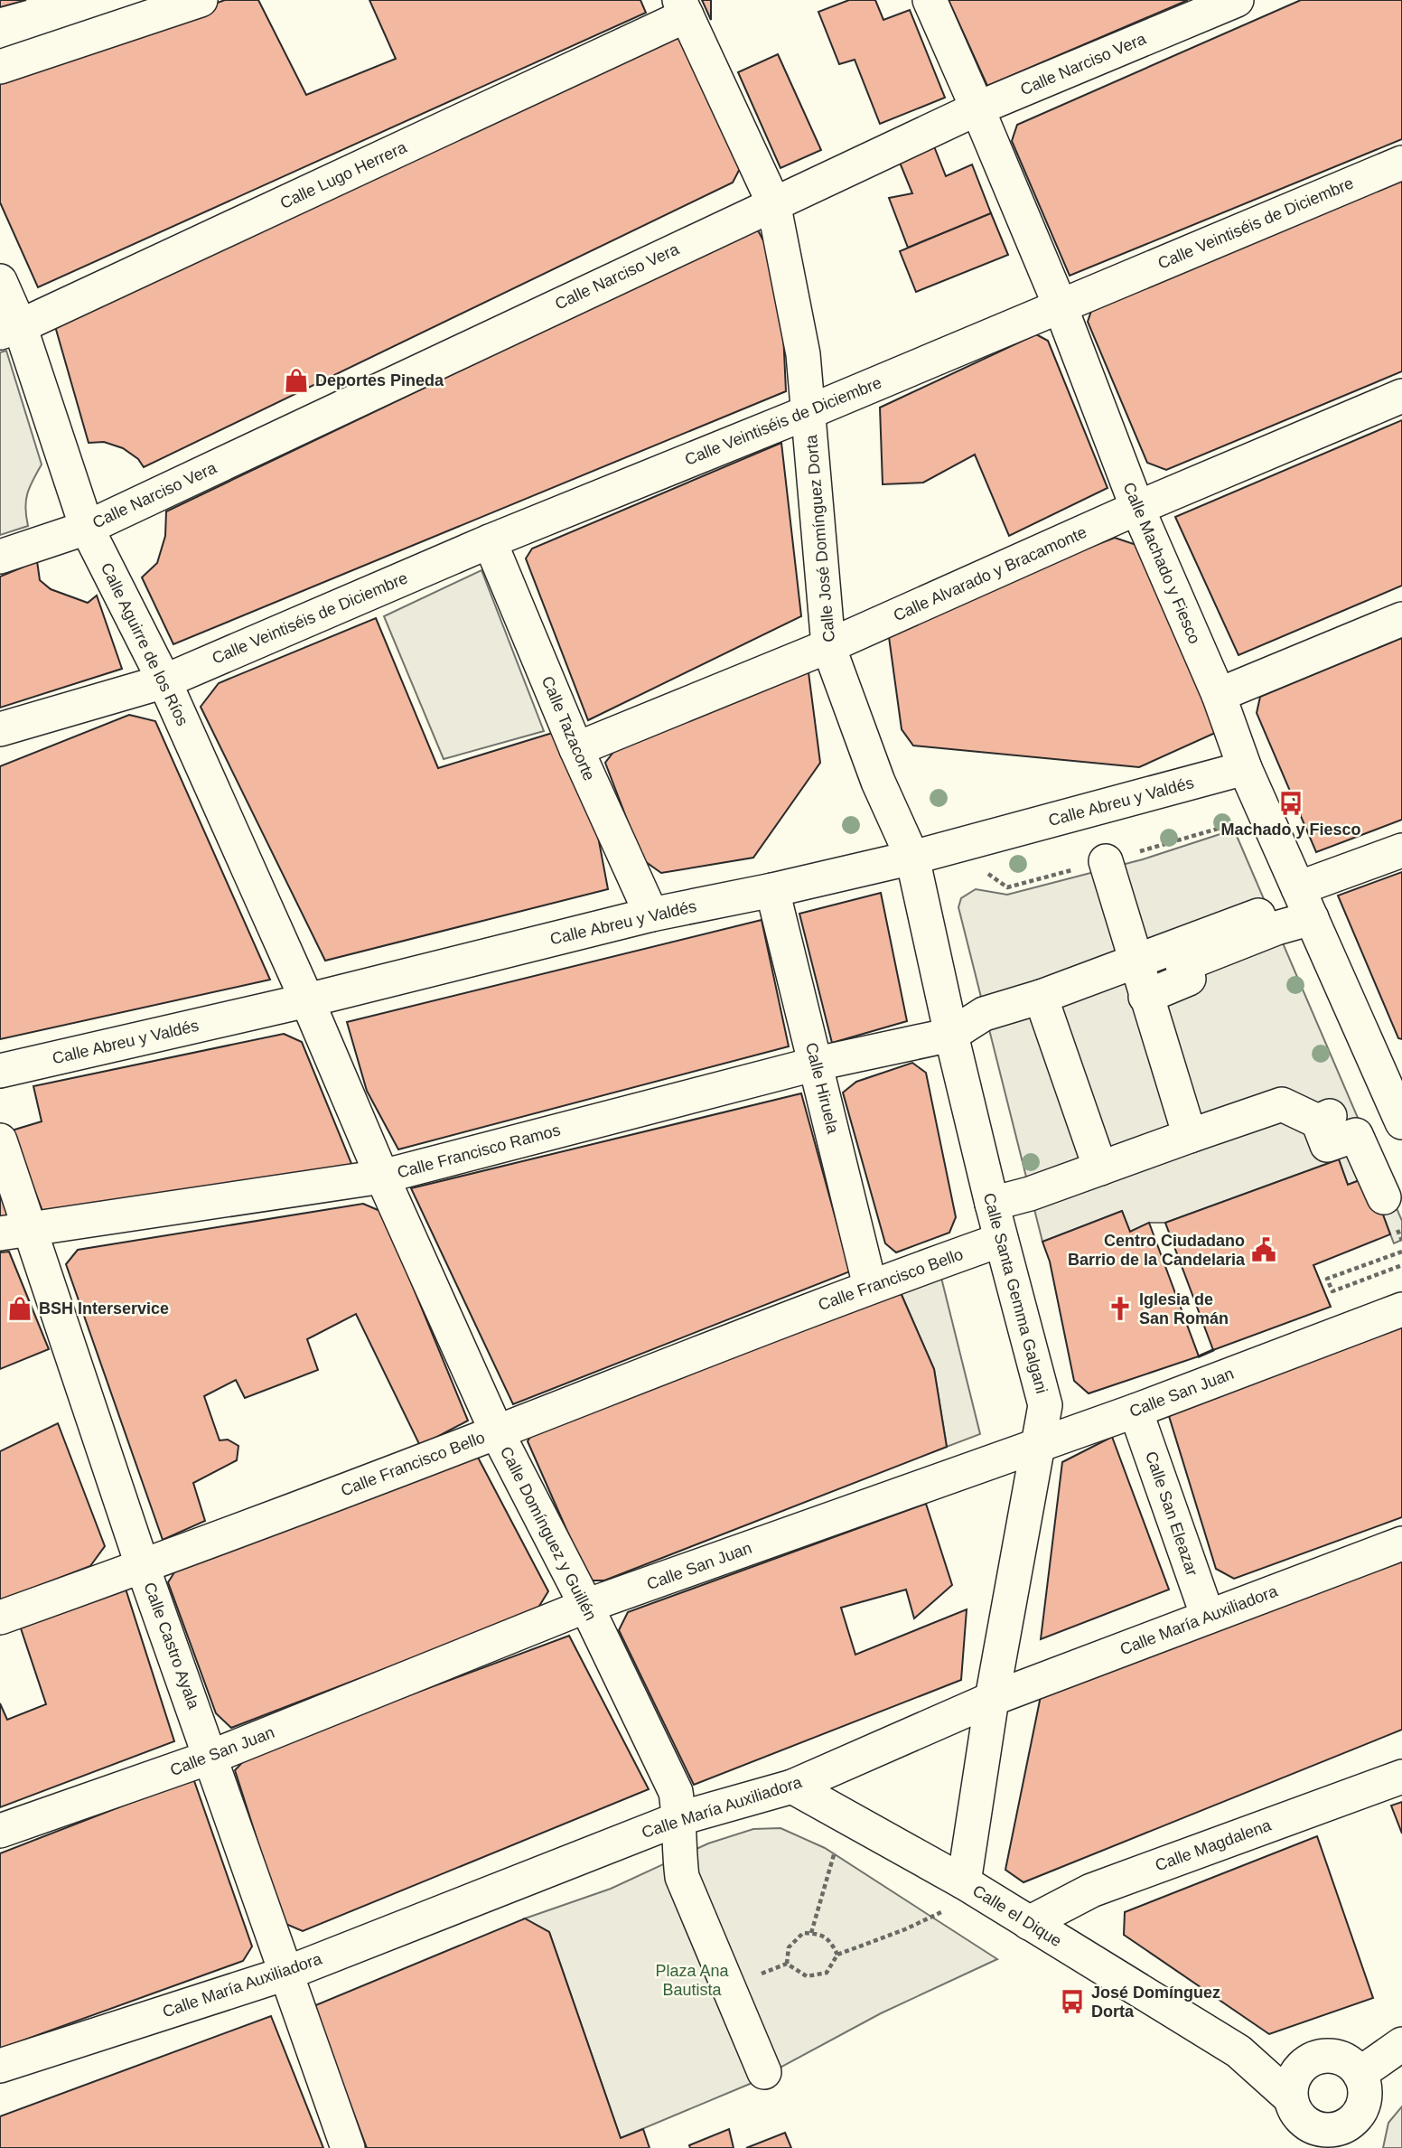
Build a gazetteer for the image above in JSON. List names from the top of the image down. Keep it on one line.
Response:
{"streets":{"street":["Calle Narciso Vera","Calle Lugo Herrera","Calle Veintiséis de Diciembre","Calle José Domínguez Dorta","Calle Machado y Fiesco","Calle Alvarado y Bracamonte","Calle Aguirre de los Ríos","Calle Tazacorte","Calle Abreu y Valdés","Calle Hiruela","Calle Francisco Ramos","Calle Francisco Bello","Calle Santa Gemma Galgani","Calle San Juan","Calle San Eleazar","Calle Domínguez y Guillén","Calle María Auxiliadora","Calle Castro Ayala","Calle Magdalena","Calle el Dique"]},"crossings":[["Calle Narciso Vera","Calle José Domínguez Dorta"],["Calle Narciso Vera","Calle Machado y Fiesco"],["Calle Narciso Vera","Calle Aguirre de los Ríos"],["Calle Lugo Herrera","Calle José Domínguez Dorta"],["Calle Lugo Herrera","Calle Aguirre de los Ríos"],["Calle Veintiséis de Diciembre","Calle José Domínguez Dorta"],["Calle Veintiséis de Diciembre","Calle Machado y Fiesco"],["Calle Veintiséis de Diciembre","Calle Aguirre de los Ríos"],["Calle Veintiséis de Diciembre","Calle Tazacorte"],["Calle José Domínguez Dorta","Calle Alvarado y Bracamonte"],["Calle José Domínguez Dorta","Calle Abreu y Valdés"],["Calle José Domínguez Dorta","Calle Santa Gemma Galgani"],["Calle Machado y Fiesco","Calle Alvarado y Bracamonte"],["Calle Machado y Fiesco","Calle Abreu y Valdés"],["Calle Alvarado y Bracamonte","Calle Tazacorte"],["Calle Aguirre de los Ríos","Calle Abreu y Valdés"],["Calle Aguirre de los Ríos","Calle Domínguez y Guillén"],["Calle Tazacorte","Calle Abreu y Valdés"],["Calle Abreu y Valdés","Calle Hiruela"],["Calle Abreu y Valdés","Calle Santa Gemma Galgani"],["Calle Abreu y Valdés","Calle Domínguez y Guillén"],["Calle Hiruela","Calle Francisco Ramos"],["Calle Hiruela","Calle Francisco Bello"],["Calle Francisco Ramos","Calle Santa Gemma Galgani"],["Calle Francisco Ramos","Calle Domínguez y Guillén"],["Calle Francisco Ramos","Calle Castro Ayala"],["Calle Francisco Bello","Calle Santa Gemma Galgani"],["Calle Francisco Bello","Calle Domínguez y Guillén"],["Calle Francisco Bello","Calle Castro Ayala"],["Calle Santa Gemma Galgani","Calle San Juan"],["Calle Santa Gemma Galgani","Calle María Auxiliadora"],["Calle Santa Gemma Galgani","Calle el Dique"],["Calle San Juan","Calle San Eleazar"],["Calle San Juan","Calle Domínguez y Guillén"],["Calle San Juan","Calle Castro Ayala"],["Calle San Eleazar","Calle María Auxiliadora"],["Calle Domínguez y Guillén","Calle María Auxiliadora"],["Calle María Auxiliadora","Calle Castro Ayala"],["Calle María Auxiliadora","Calle el Dique"],["Calle Magdalena","Calle el Dique"]],"parks":["Plaza Ana Bautista"],"places":{"shop":["Deportes Pineda","BSH Interservice"],"bus stop":["Machado y Fiesco","José Domínguez Dorta"],"public building":["Centro Ciudadano Barrio de la Candelaria"],"church":["Iglesia de San Román"]}}
